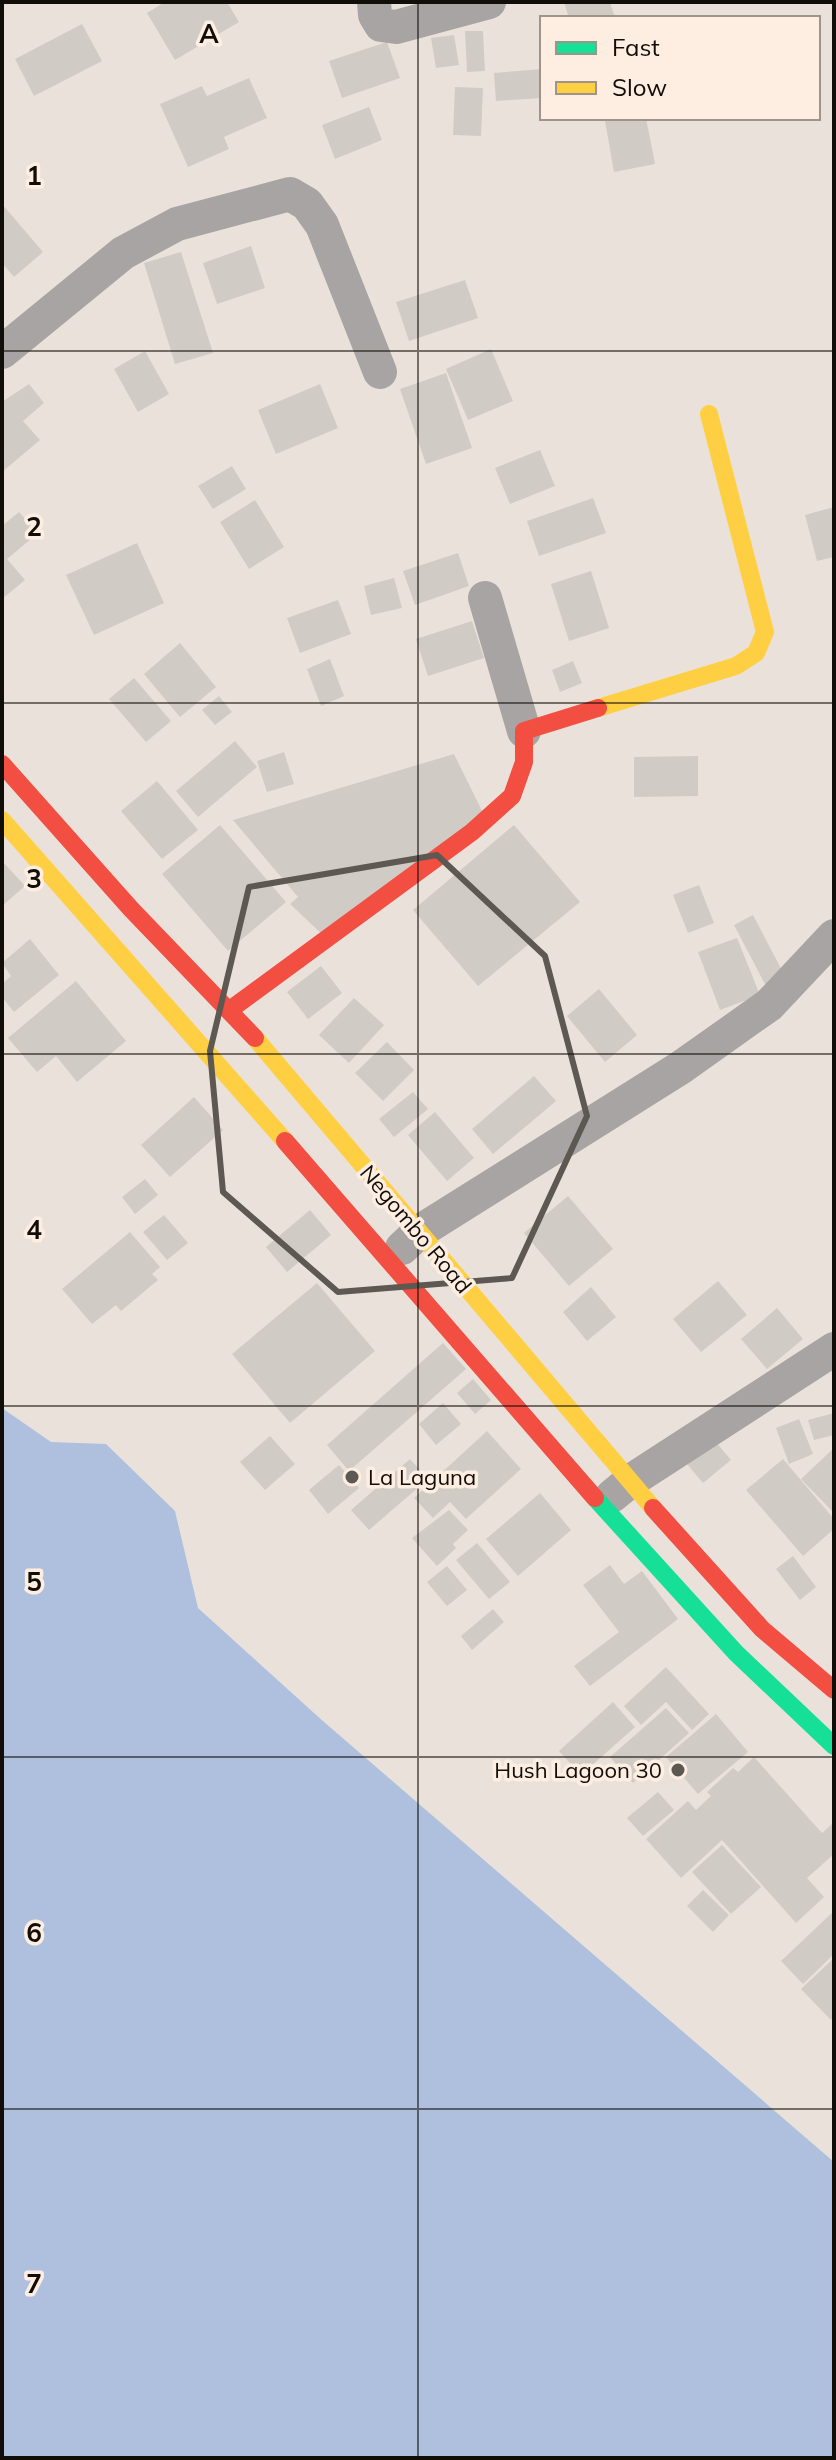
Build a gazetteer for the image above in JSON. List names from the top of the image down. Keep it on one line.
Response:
{"streets":{"main road":["Negombo Road"]},"places":["La Laguna","Hush Lagoon 30"],"legend":["Fast","Slow"],"grid":{"columns":["A"],"rows":["1","2","3","4","5","6","7"]}}
